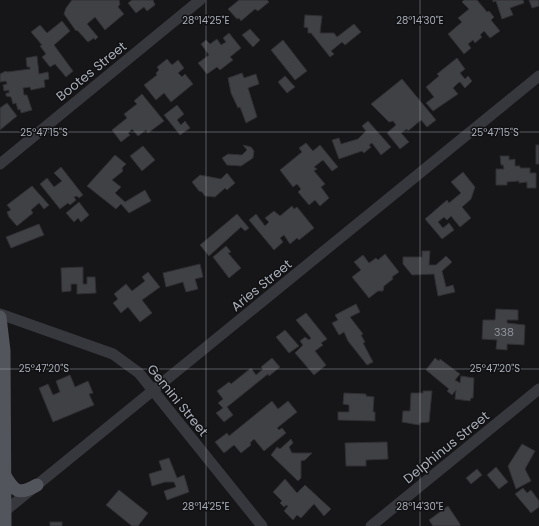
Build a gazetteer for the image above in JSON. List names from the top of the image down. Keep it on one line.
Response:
{"streets":{"street":["Bootes Street","Aries Street","Gemini Street","Delphinus Street"]},"crossings":[["Aries Street","Gemini Street"]],"house_numbers":["338"],"coordinates":["28°14'25\"E","28°14'30\"E","25°47'15\"S","25°47'20\"S"]}
